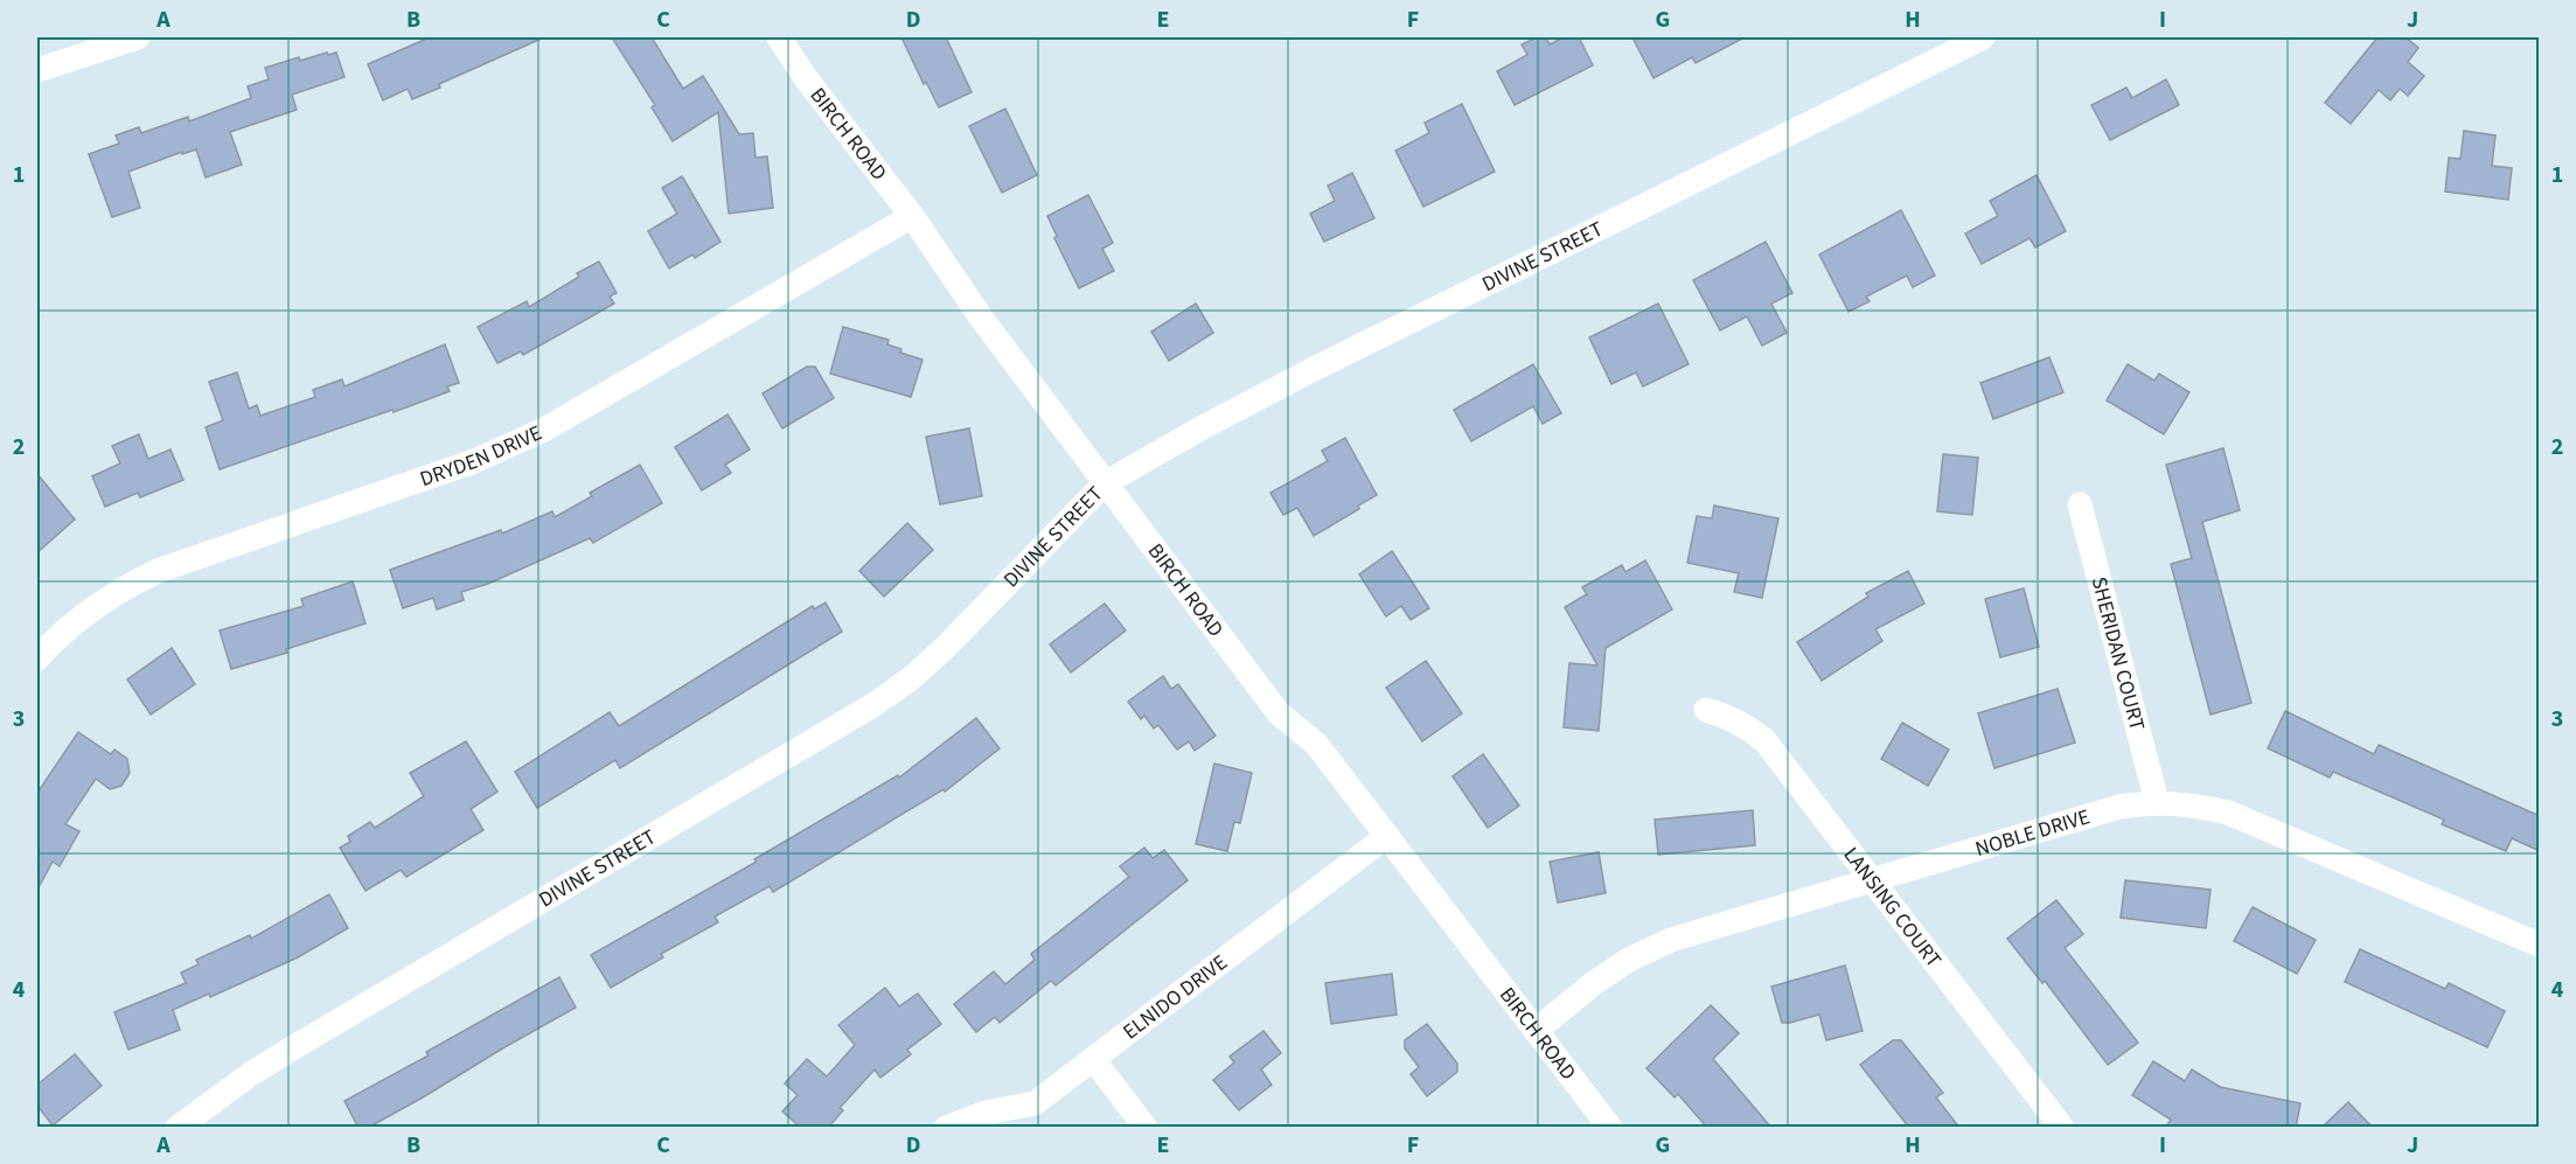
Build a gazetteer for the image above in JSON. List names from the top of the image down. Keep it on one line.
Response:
{"streets":{"street":["BIRCH ROAD","DIVINE STREET","DRYDEN DRIVE","SHERIDAN COURT","NOBLE DRIVE","LANSING COURT","ELNIDO DRIVE"]},"crossings":[["BIRCH ROAD","DIVINE STREET"],["BIRCH ROAD","DRYDEN DRIVE"],["BIRCH ROAD","NOBLE DRIVE"],["BIRCH ROAD","ELNIDO DRIVE"],["SHERIDAN COURT","NOBLE DRIVE"],["NOBLE DRIVE","LANSING COURT"]],"grid":{"columns":["A","B","C","D","E","F","G","H","I","J"],"rows":["1","2","3","4"]}}
